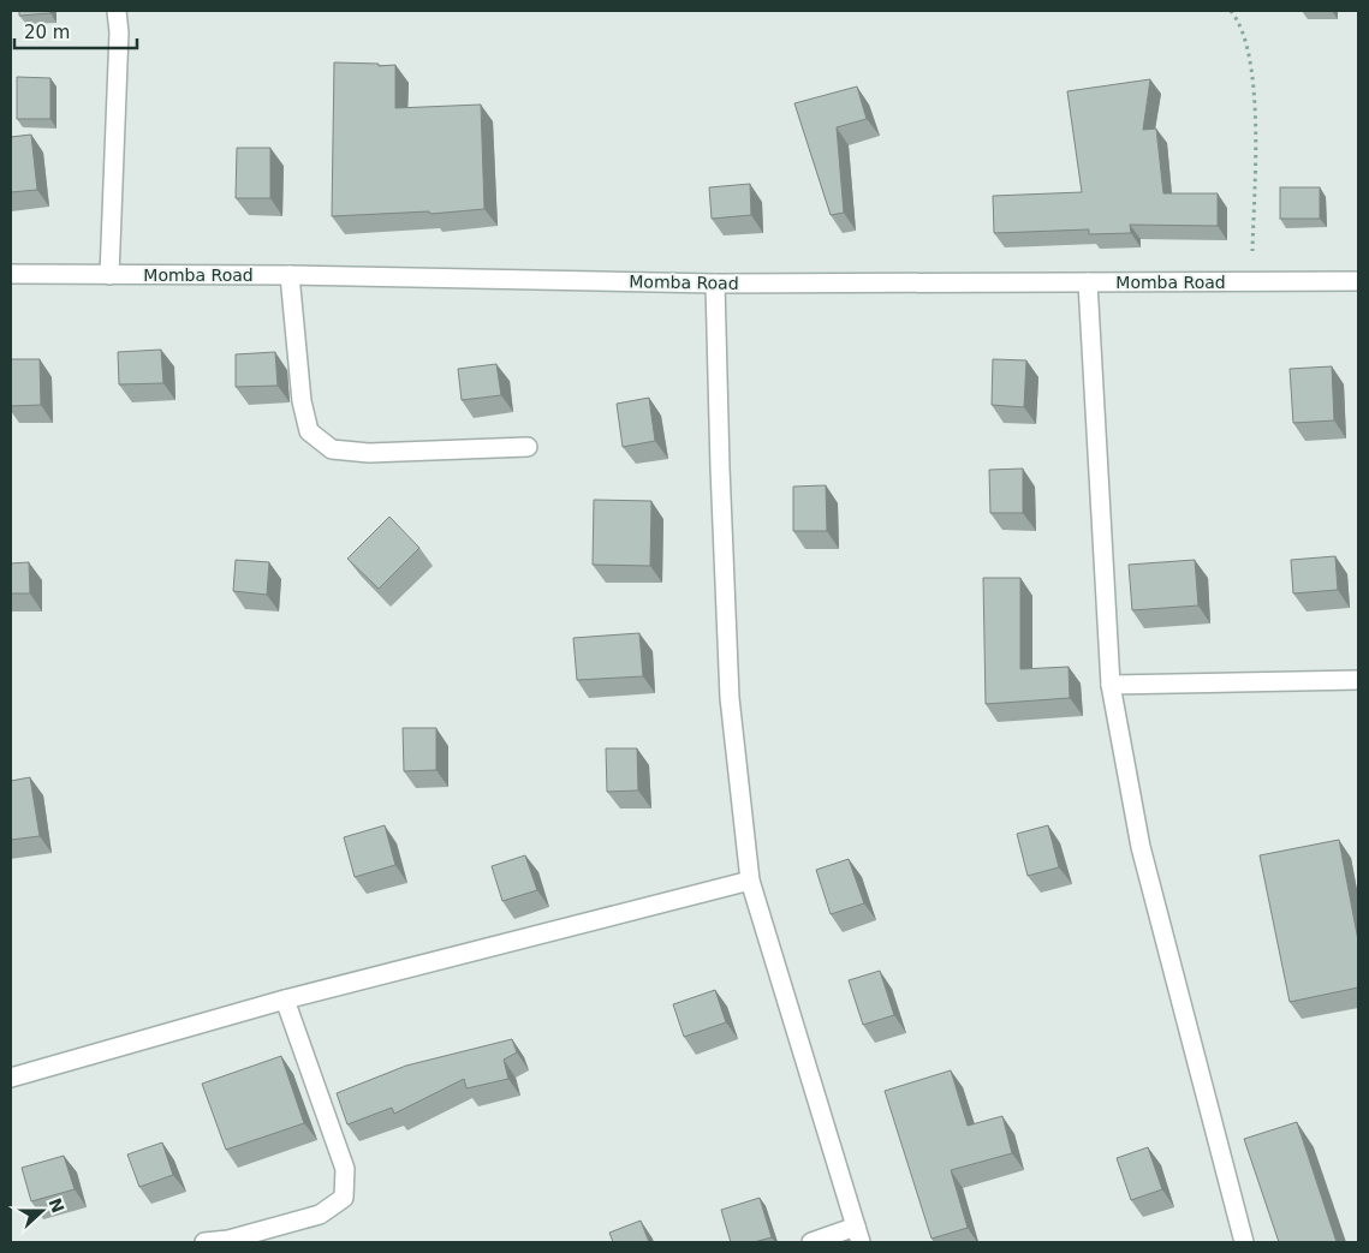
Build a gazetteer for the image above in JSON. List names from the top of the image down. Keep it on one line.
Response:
{"streets":{"street":["Momba Road"]},"scale_bar":"20 m","north":"right"}
